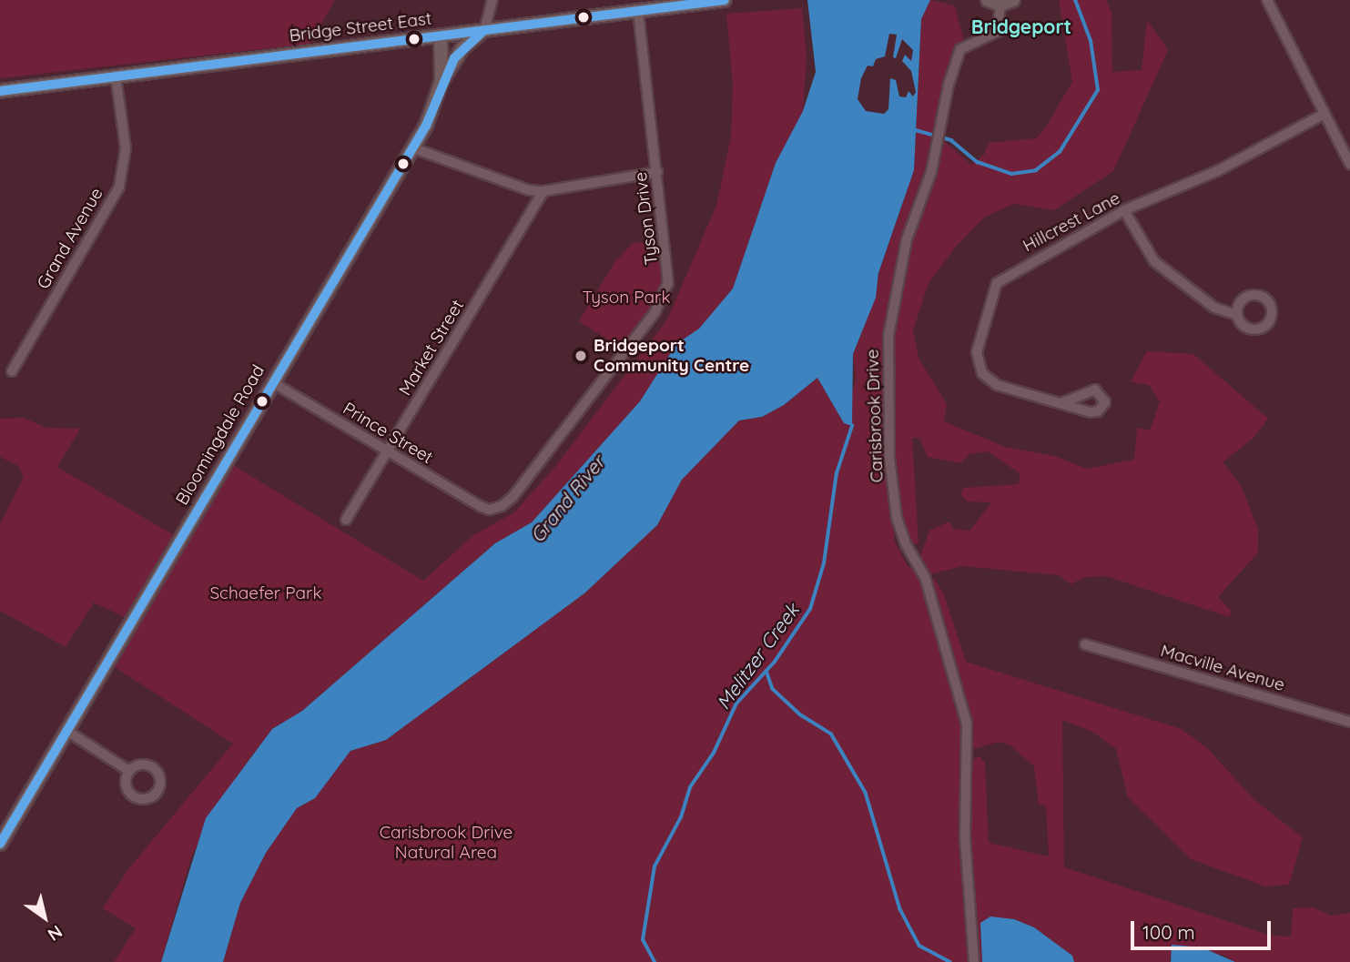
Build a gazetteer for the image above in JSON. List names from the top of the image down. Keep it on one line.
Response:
{"streets":{"main road":["Bridge Street East","Bloomingdale Road"],"street":["Tyson Drive","Hillcrest Lane","Grand Avenue","Market Street","Carisbrook Drive","Prince Street","Macville Avenue"]},"crossings":[["Bridge Street East","Tyson Drive"],["Bridge Street East","Grand Avenue"],["Bridge Street East","Bloomingdale Road"],["Tyson Drive","Prince Street"],["Market Street","Prince Street"],["Prince Street","Bloomingdale Road"]],"districts":["Bridgeport"],"water":["Grand River","Melitzer Creek"],"parks":["Tyson Park","Schaefer Park","Carisbrook Drive Natural Area"],"places":["Bridgeport Community Centre"],"scale_bar":"100 m","north":"bottom right"}
